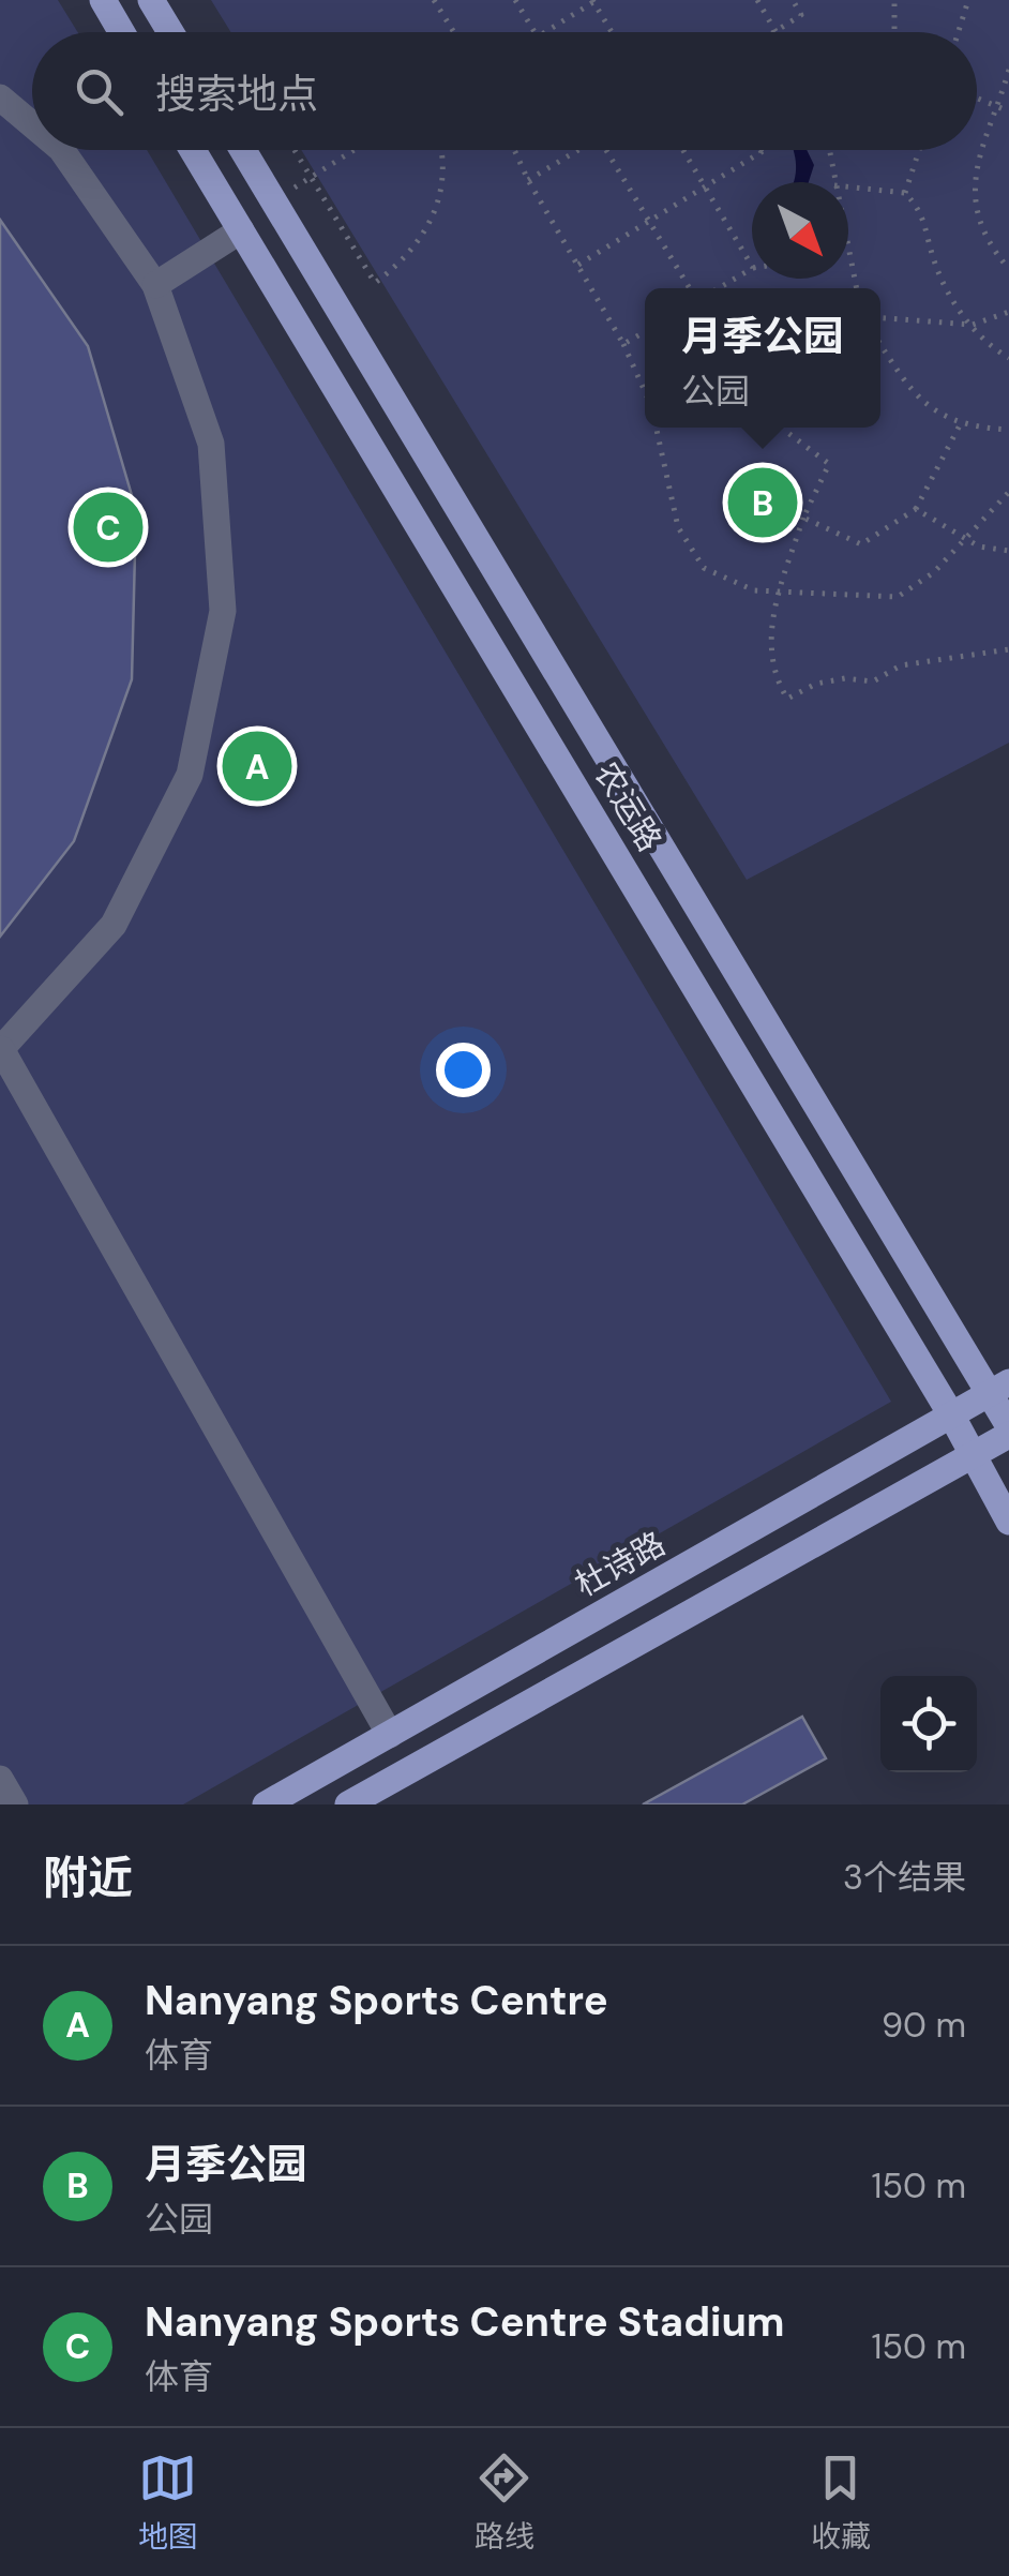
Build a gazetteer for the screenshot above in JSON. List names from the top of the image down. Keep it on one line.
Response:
{"streets":{"main road":["农运路","杜诗路"]},"crossings":[["农运路","杜诗路"]],"north":"bottom right","page":{"search":"搜索地点","popup":["月季公园","公园"],"pins":["B","C","A"],"heading":["附近","3个结果"],"list":[{"mark":"A","name":"Nanyang Sports Centre","note":"体育","value":"90 m"},{"mark":"B","name":"月季公园","note":"公园","value":"150 m"},{"mark":"C","name":"Nanyang Sports Centre Stadium","note":"体育","value":"150 m"}],"nav":["地图","路线","收藏"]}}
